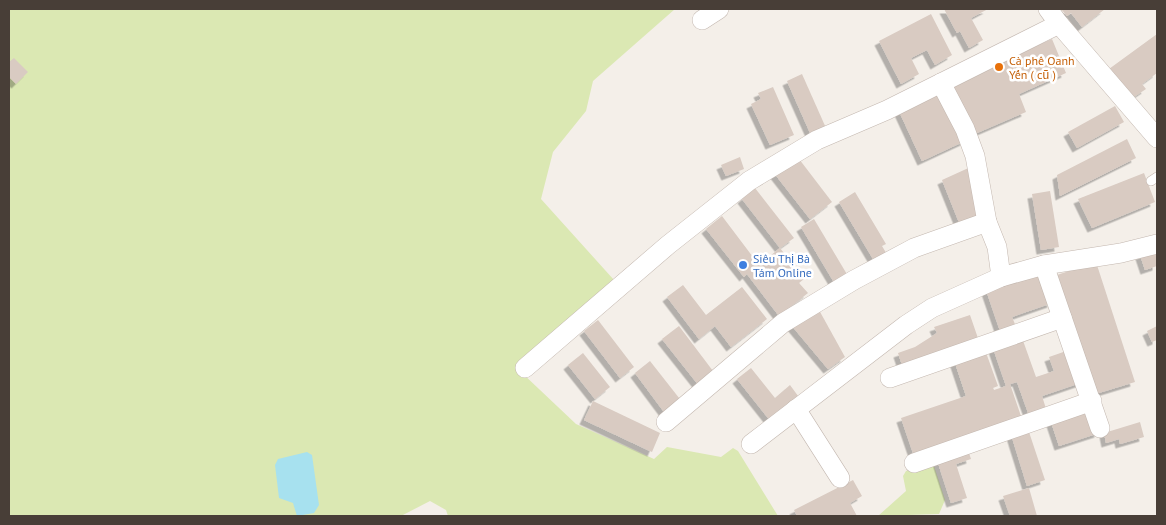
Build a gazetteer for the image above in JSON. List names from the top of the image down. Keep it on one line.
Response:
{"places":["Cà phê Oanh Yến ( cũ )","Siêu Thị Bà Tám Online"]}
